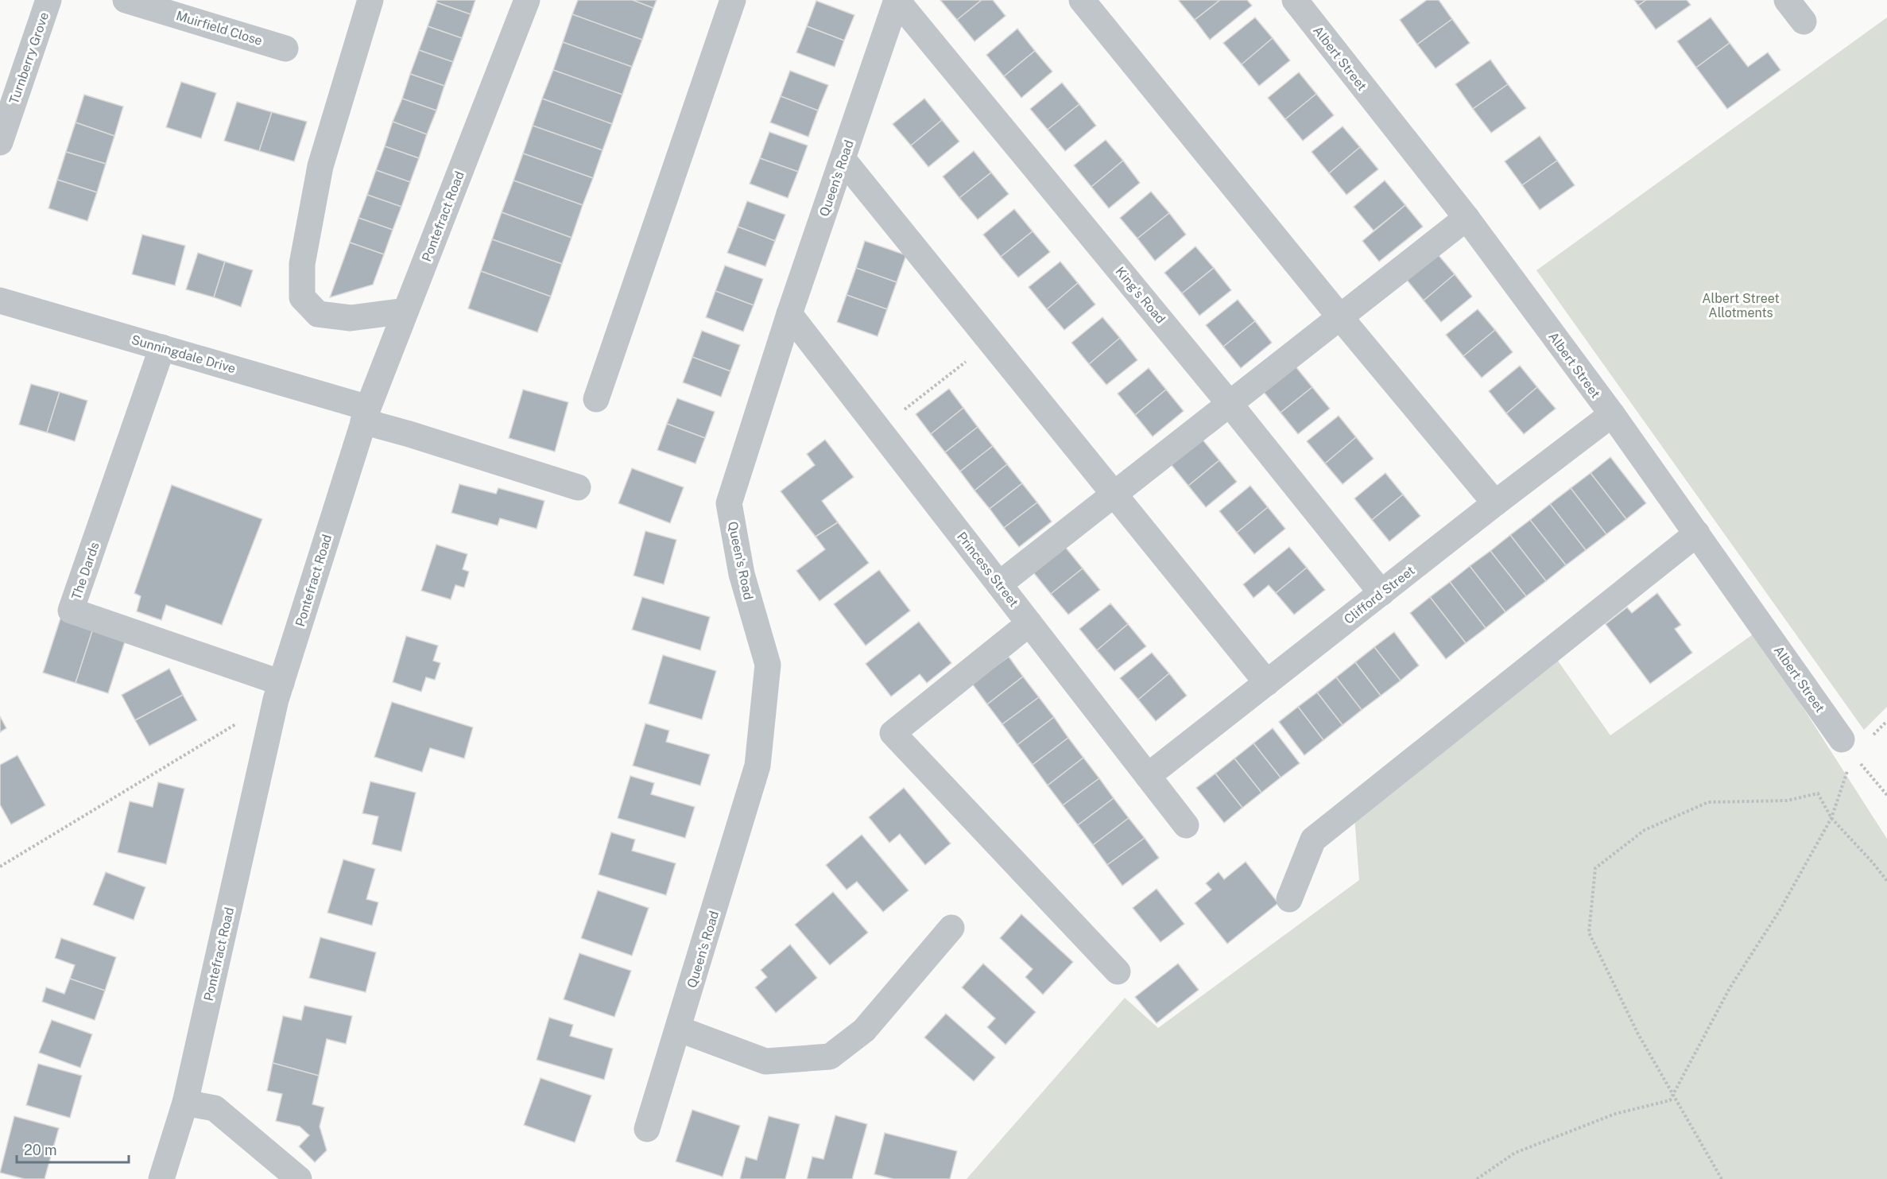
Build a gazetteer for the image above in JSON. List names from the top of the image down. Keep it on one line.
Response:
{"streets":{"street":["Muirfield Close","Turnberry Grove","Albert Street","Queen's Road","Pontefract Road","King's Road","Sunningdale Drive","Princess Street","The Dards","Clifford Street"]},"crossings":[["Albert Street","Clifford Street"],["Queen's Road","King's Road"],["Queen's Road","Princess Street"],["Pontefract Road","Sunningdale Drive"],["Pontefract Road","The Dards"],["King's Road","Clifford Street"],["Sunningdale Drive","The Dards"],["Princess Street","Clifford Street"]],"parks":["Albert Street Allotments"],"scale_bar":"20 m"}
